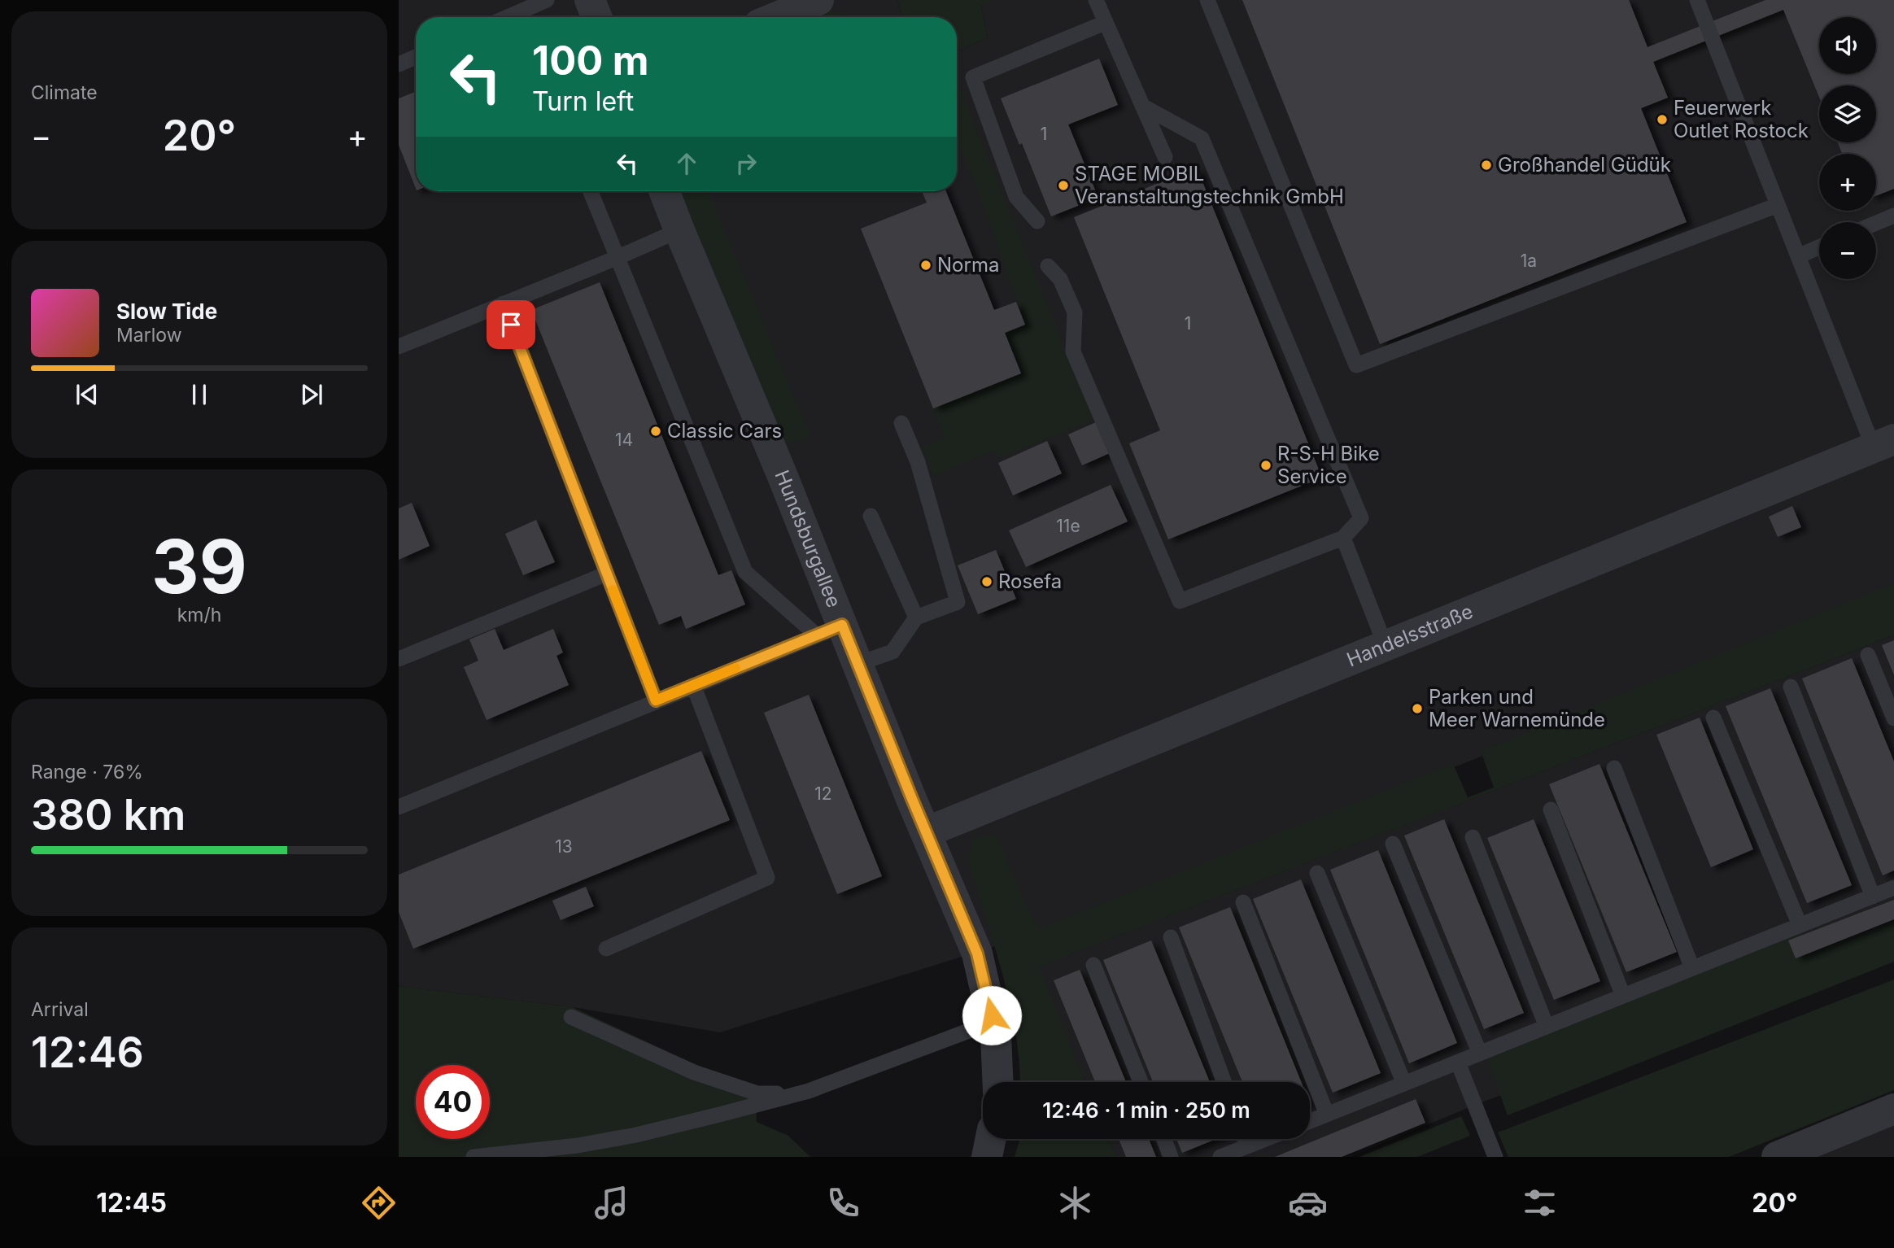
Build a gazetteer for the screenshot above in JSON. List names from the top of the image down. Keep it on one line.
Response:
{"streets":{"street":["Hundsburgallee","Handelsstraße"]},"crossings":[["Hundsburgallee","Handelsstraße"]],"places":["Feuerwerk Outlet Rostock","Großhandel Güdük","STAGE MOBIL Veranstaltungstechnik GmbH","Norma","Classic Cars","R-S-H Bike Service","Rosefa","Parken und Meer Warnemünde"],"house_numbers":["1","1a","1","14","11e","12","13"],"page":{"tile":["Climate",["39","km/h"],["Range · 76%","380 km"],["Arrival","12:46"]],"map_buttons":["+","−"],"turn":["100 m","Turn left"],"heat":["−","20°","+"],"song":["Slow Tide","Marlow"],"limit":"40","trip":"12:46 · 1 min · 250 m","tabs":["12:45","20°"]}}
